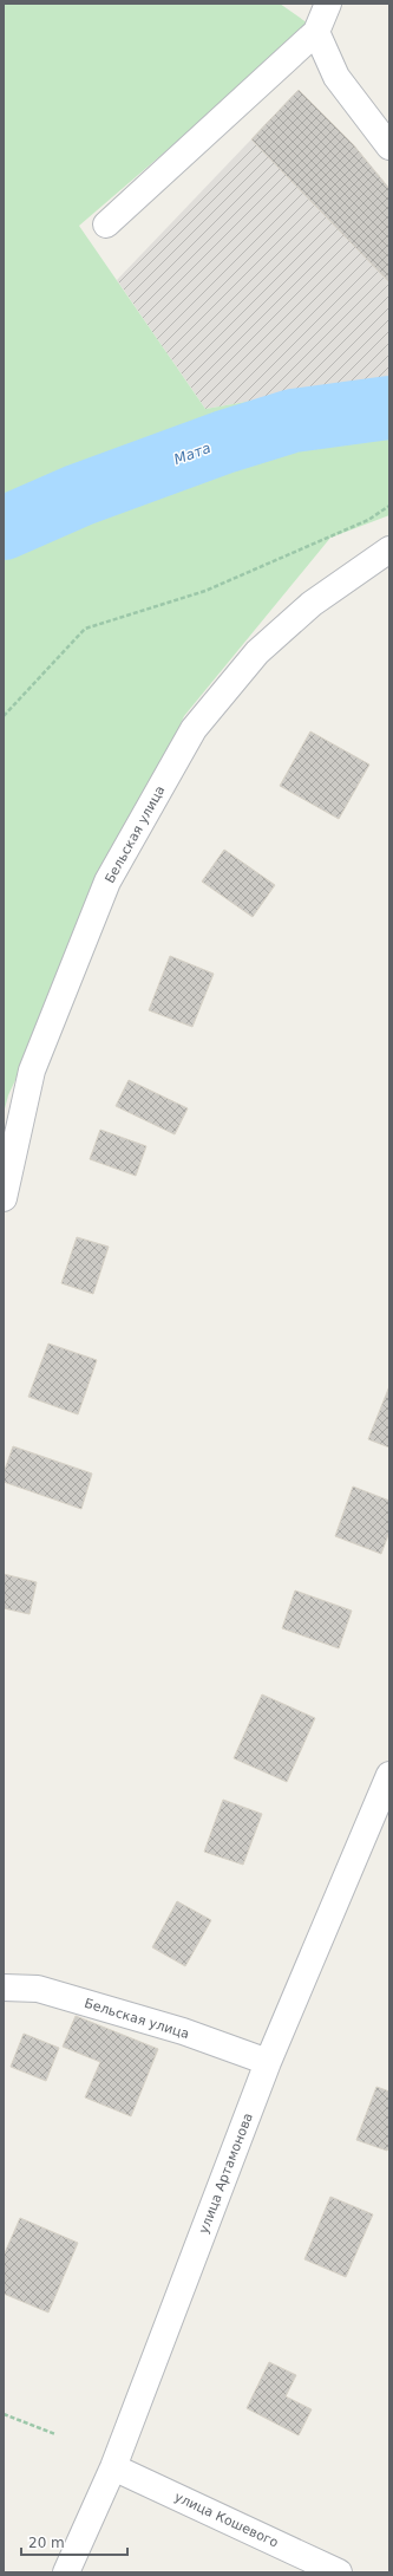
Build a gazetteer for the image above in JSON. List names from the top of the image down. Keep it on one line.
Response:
{"streets":{"street":["Бельская улица","улица Артамонова","улица Кошевого"]},"crossings":[["Бельская улица","улица Артамонова"],["улица Артамонова","улица Кошевого"]],"water":["Мата"],"scale_bar":"20 m"}
